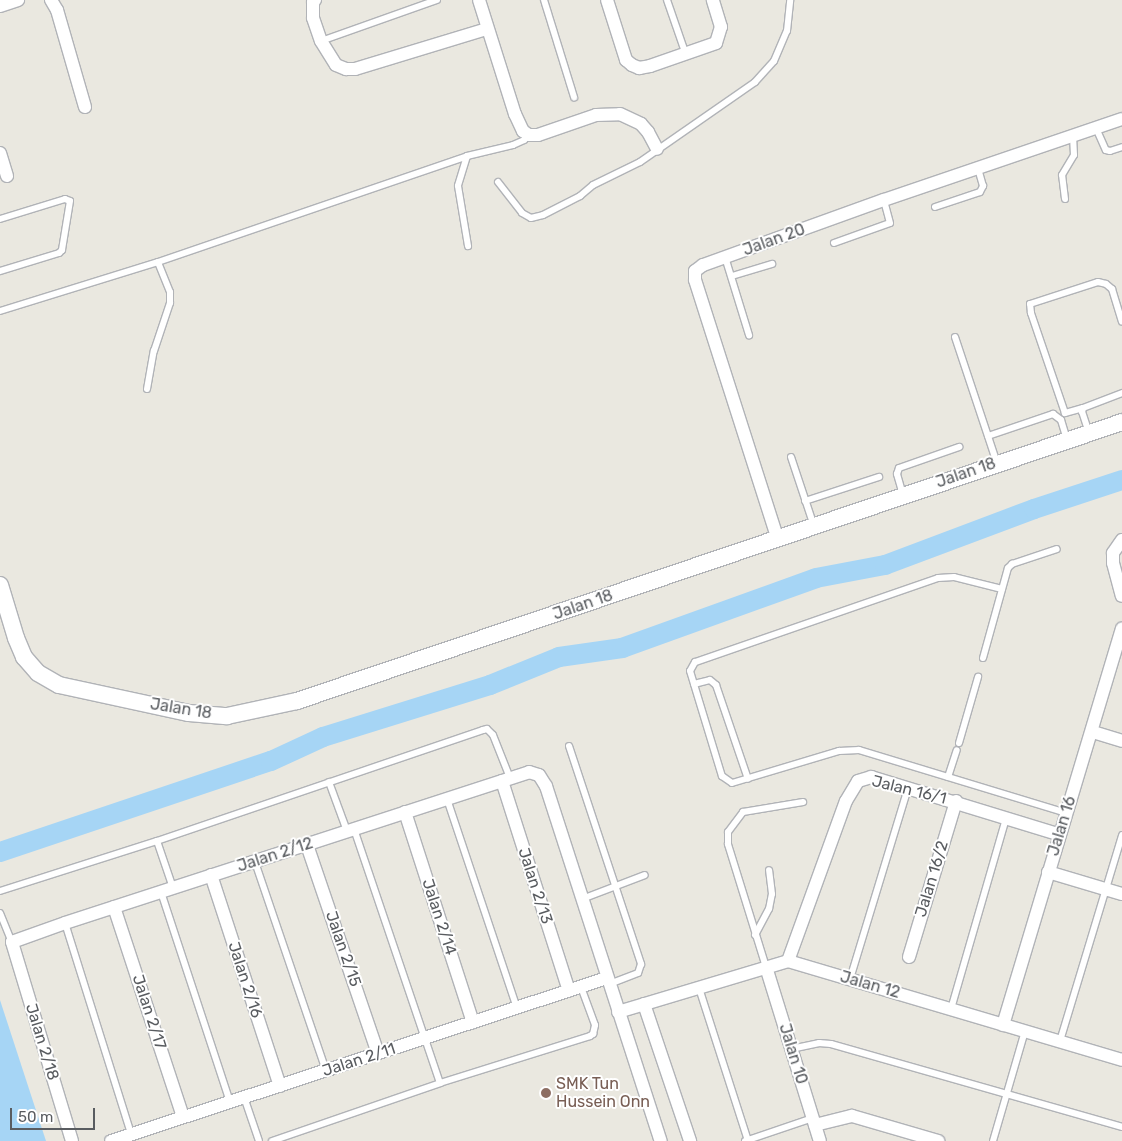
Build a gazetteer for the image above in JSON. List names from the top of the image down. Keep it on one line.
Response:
{"streets":{"street":["Jalan 20","Jalan 18","Jalan 16/1","Jalan 16","Jalan 2/12","Jalan 16/2","Jalan 2/13","Jalan 2/14","Jalan 2/15","Jalan 2/16","Jalan 12","Jalan 2/17","Jalan 2/18","Jalan 10","Jalan 2/11"]},"crossings":[["Jalan 20","Jalan 18"],["Jalan 16/1","Jalan 16"],["Jalan 16/1","Jalan 16/2"],["Jalan 16/1","Jalan 12"],["Jalan 16","Jalan 12"],["Jalan 2/12","Jalan 2/13"],["Jalan 2/12","Jalan 2/14"],["Jalan 2/12","Jalan 2/15"],["Jalan 2/12","Jalan 2/16"],["Jalan 2/12","Jalan 2/17"],["Jalan 2/12","Jalan 2/18"],["Jalan 2/13","Jalan 2/11"],["Jalan 2/14","Jalan 2/11"],["Jalan 2/15","Jalan 2/11"],["Jalan 2/16","Jalan 2/11"],["Jalan 2/17","Jalan 2/11"]],"places":["SMK Tun Hussein Onn"],"scale_bar":"50 m"}
